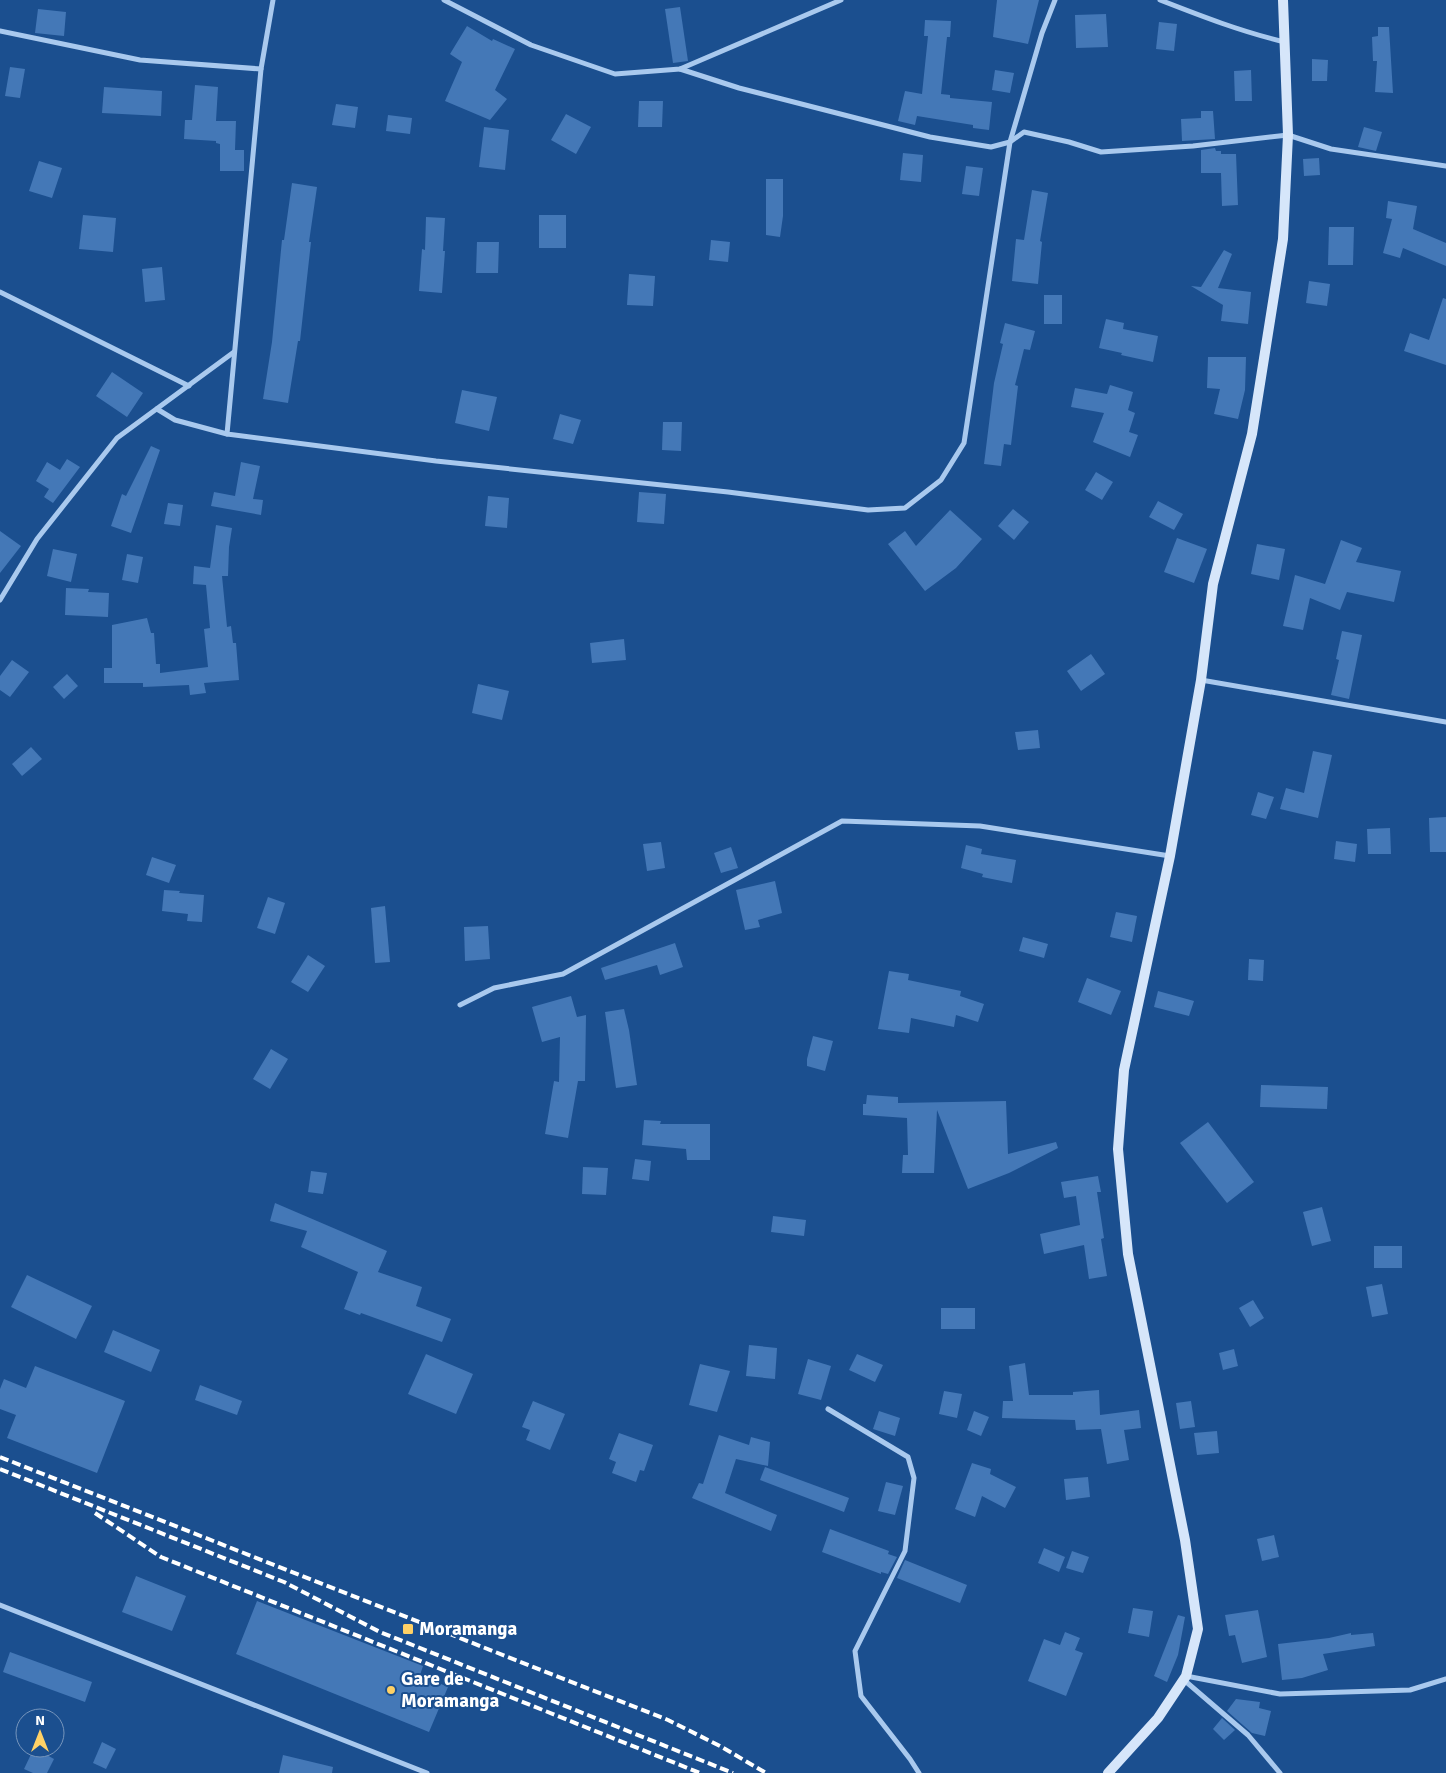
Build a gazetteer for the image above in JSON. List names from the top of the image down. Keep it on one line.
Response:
{"places":{"transit":["Moramanga"],"other":["Gare de Moramanga"]},"north":"top"}
